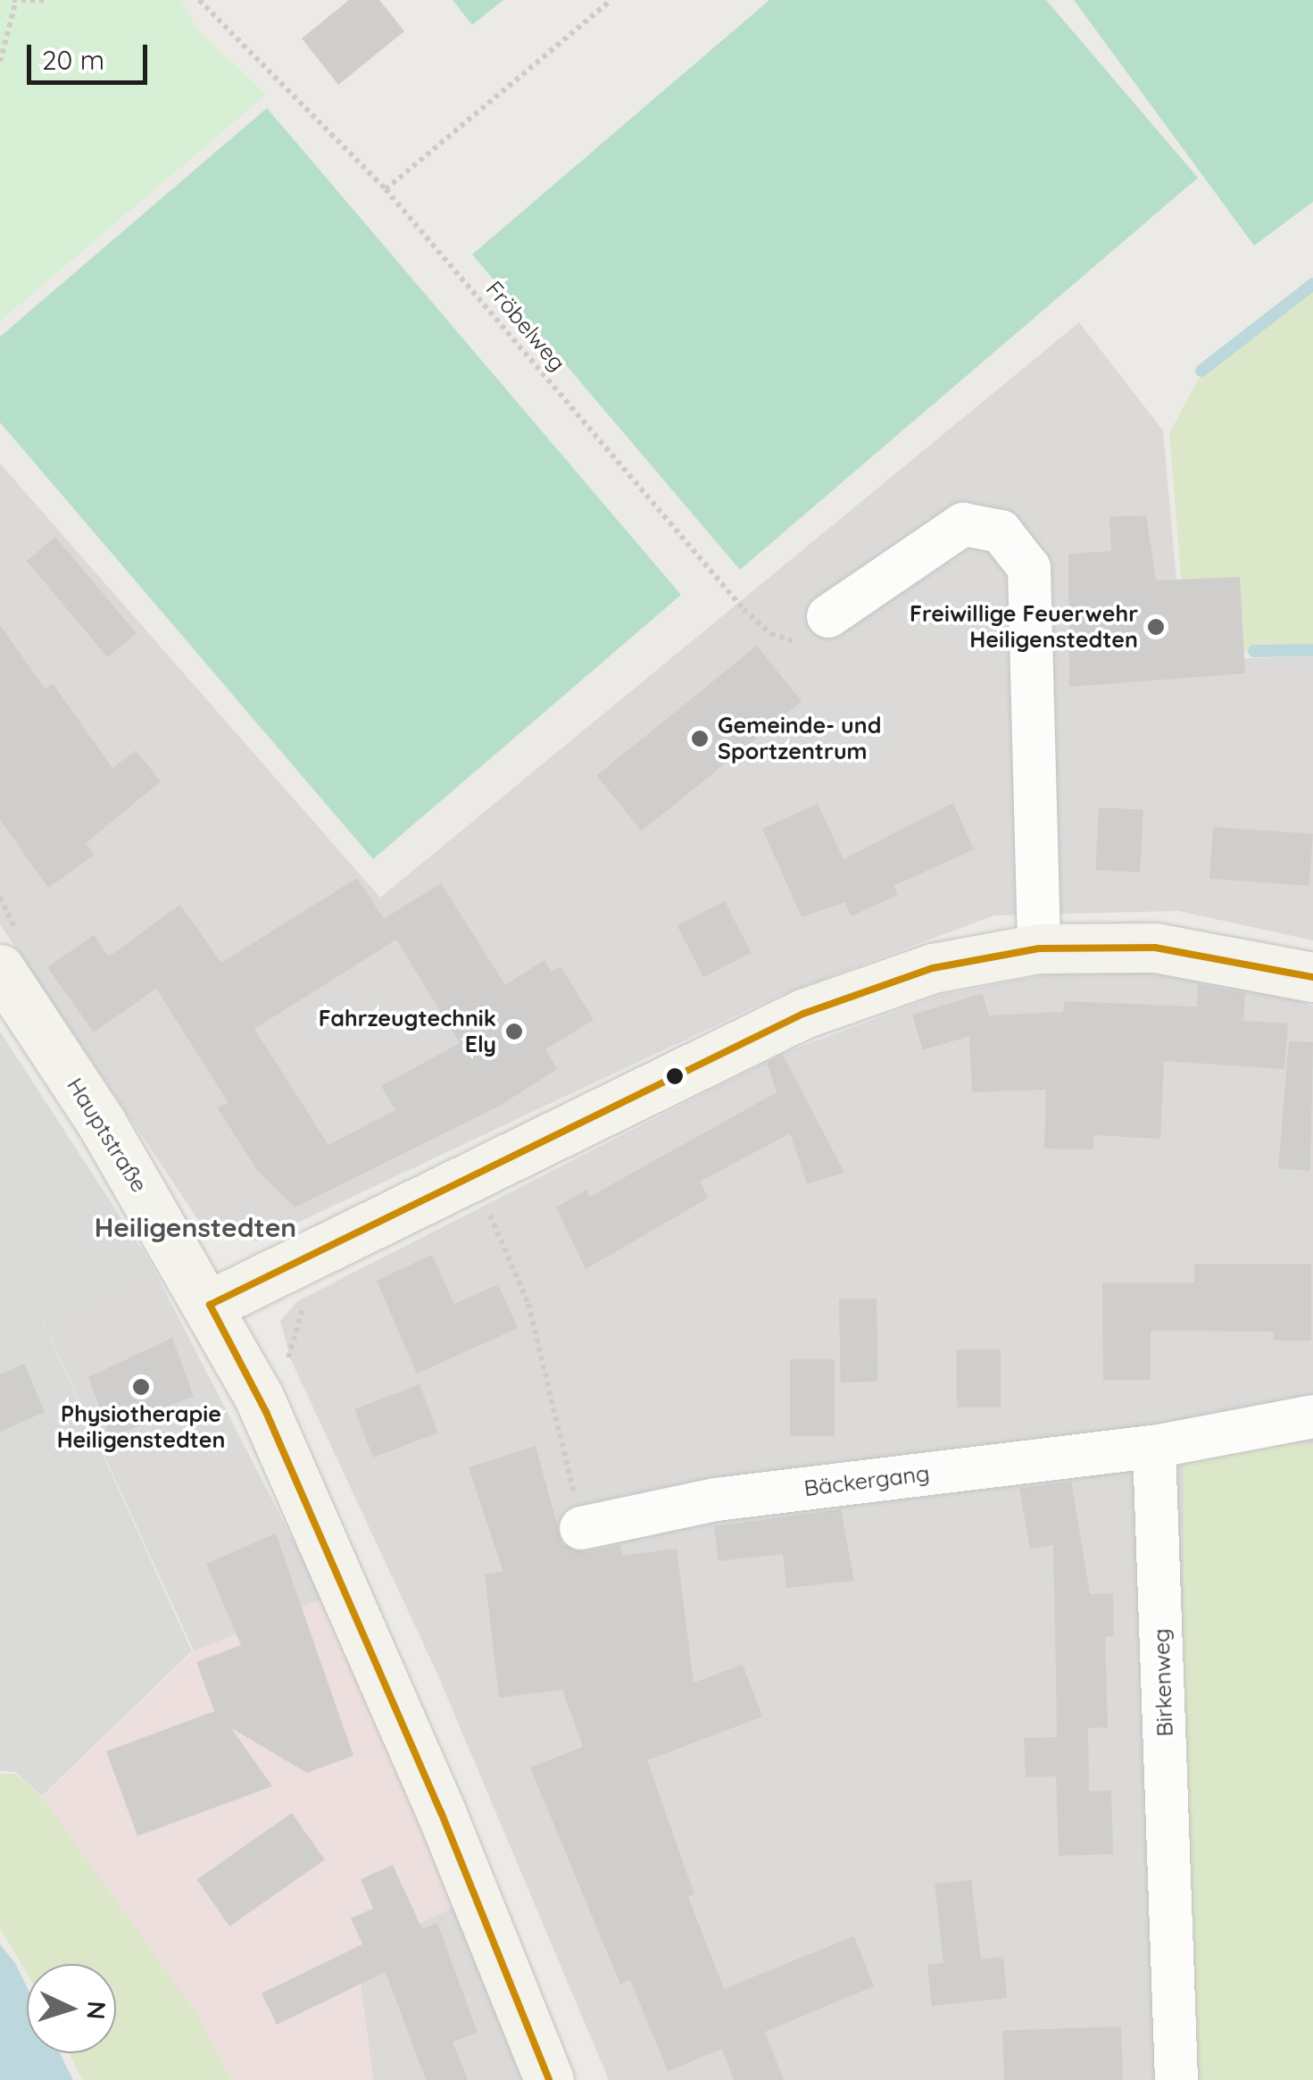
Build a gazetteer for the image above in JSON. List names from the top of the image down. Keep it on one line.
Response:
{"streets":{"main road":["Hauptstraße"],"street":["Bäckergang","Birkenweg"],"path":["Fröbelweg"]},"crossings":[["Bäckergang","Birkenweg"]],"districts":["Heiligenstedten"],"places":["Freiwillige Feuerwehr Heiligenstedten","Gemeinde- und Sportzentrum","Fahrzeugtechnik Ely","Physiotherapie Heiligenstedten"],"scale_bar":"20 m","north":"right"}
